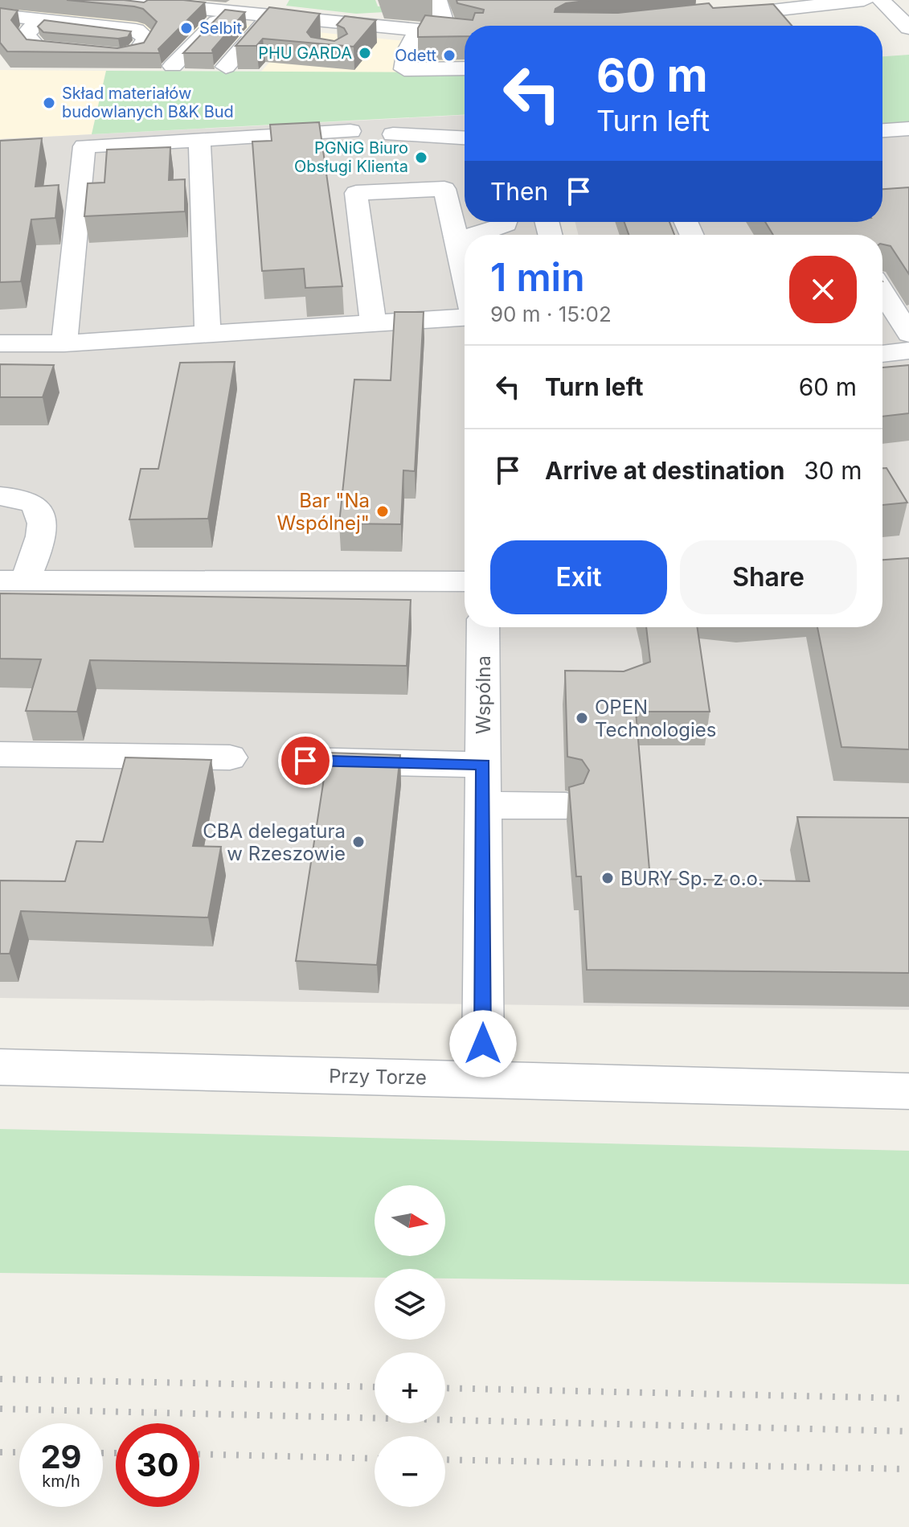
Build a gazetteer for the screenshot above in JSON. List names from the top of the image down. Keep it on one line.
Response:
{"streets":{"street":["Wspólna","Przy Torze"]},"crossings":[["Wspólna","Przy Torze"]],"places":["Selbit","PHU GARDA","Odett","Skład materiałów budowlanych B&K Bud","PGNiG Biuro Obsługi Klienta","Bar \"Na Wspólnej\"","OPEN Technologies","CBA delegatura w Rzeszowie","BURY Sp. z o.o."],"north":"right","page":{"turn":["60 m","Turn left"],"then":"Then","heading":["1 min","90 m · 15:02"],"list":[{"name":"Turn left","value":"60 m"},{"name":"Arrive at destination","value":"30 m"}],"buttons":["Exit","Share"],"map_buttons":["+","−"],"speed":"29 km/h","limit":"30"}}
